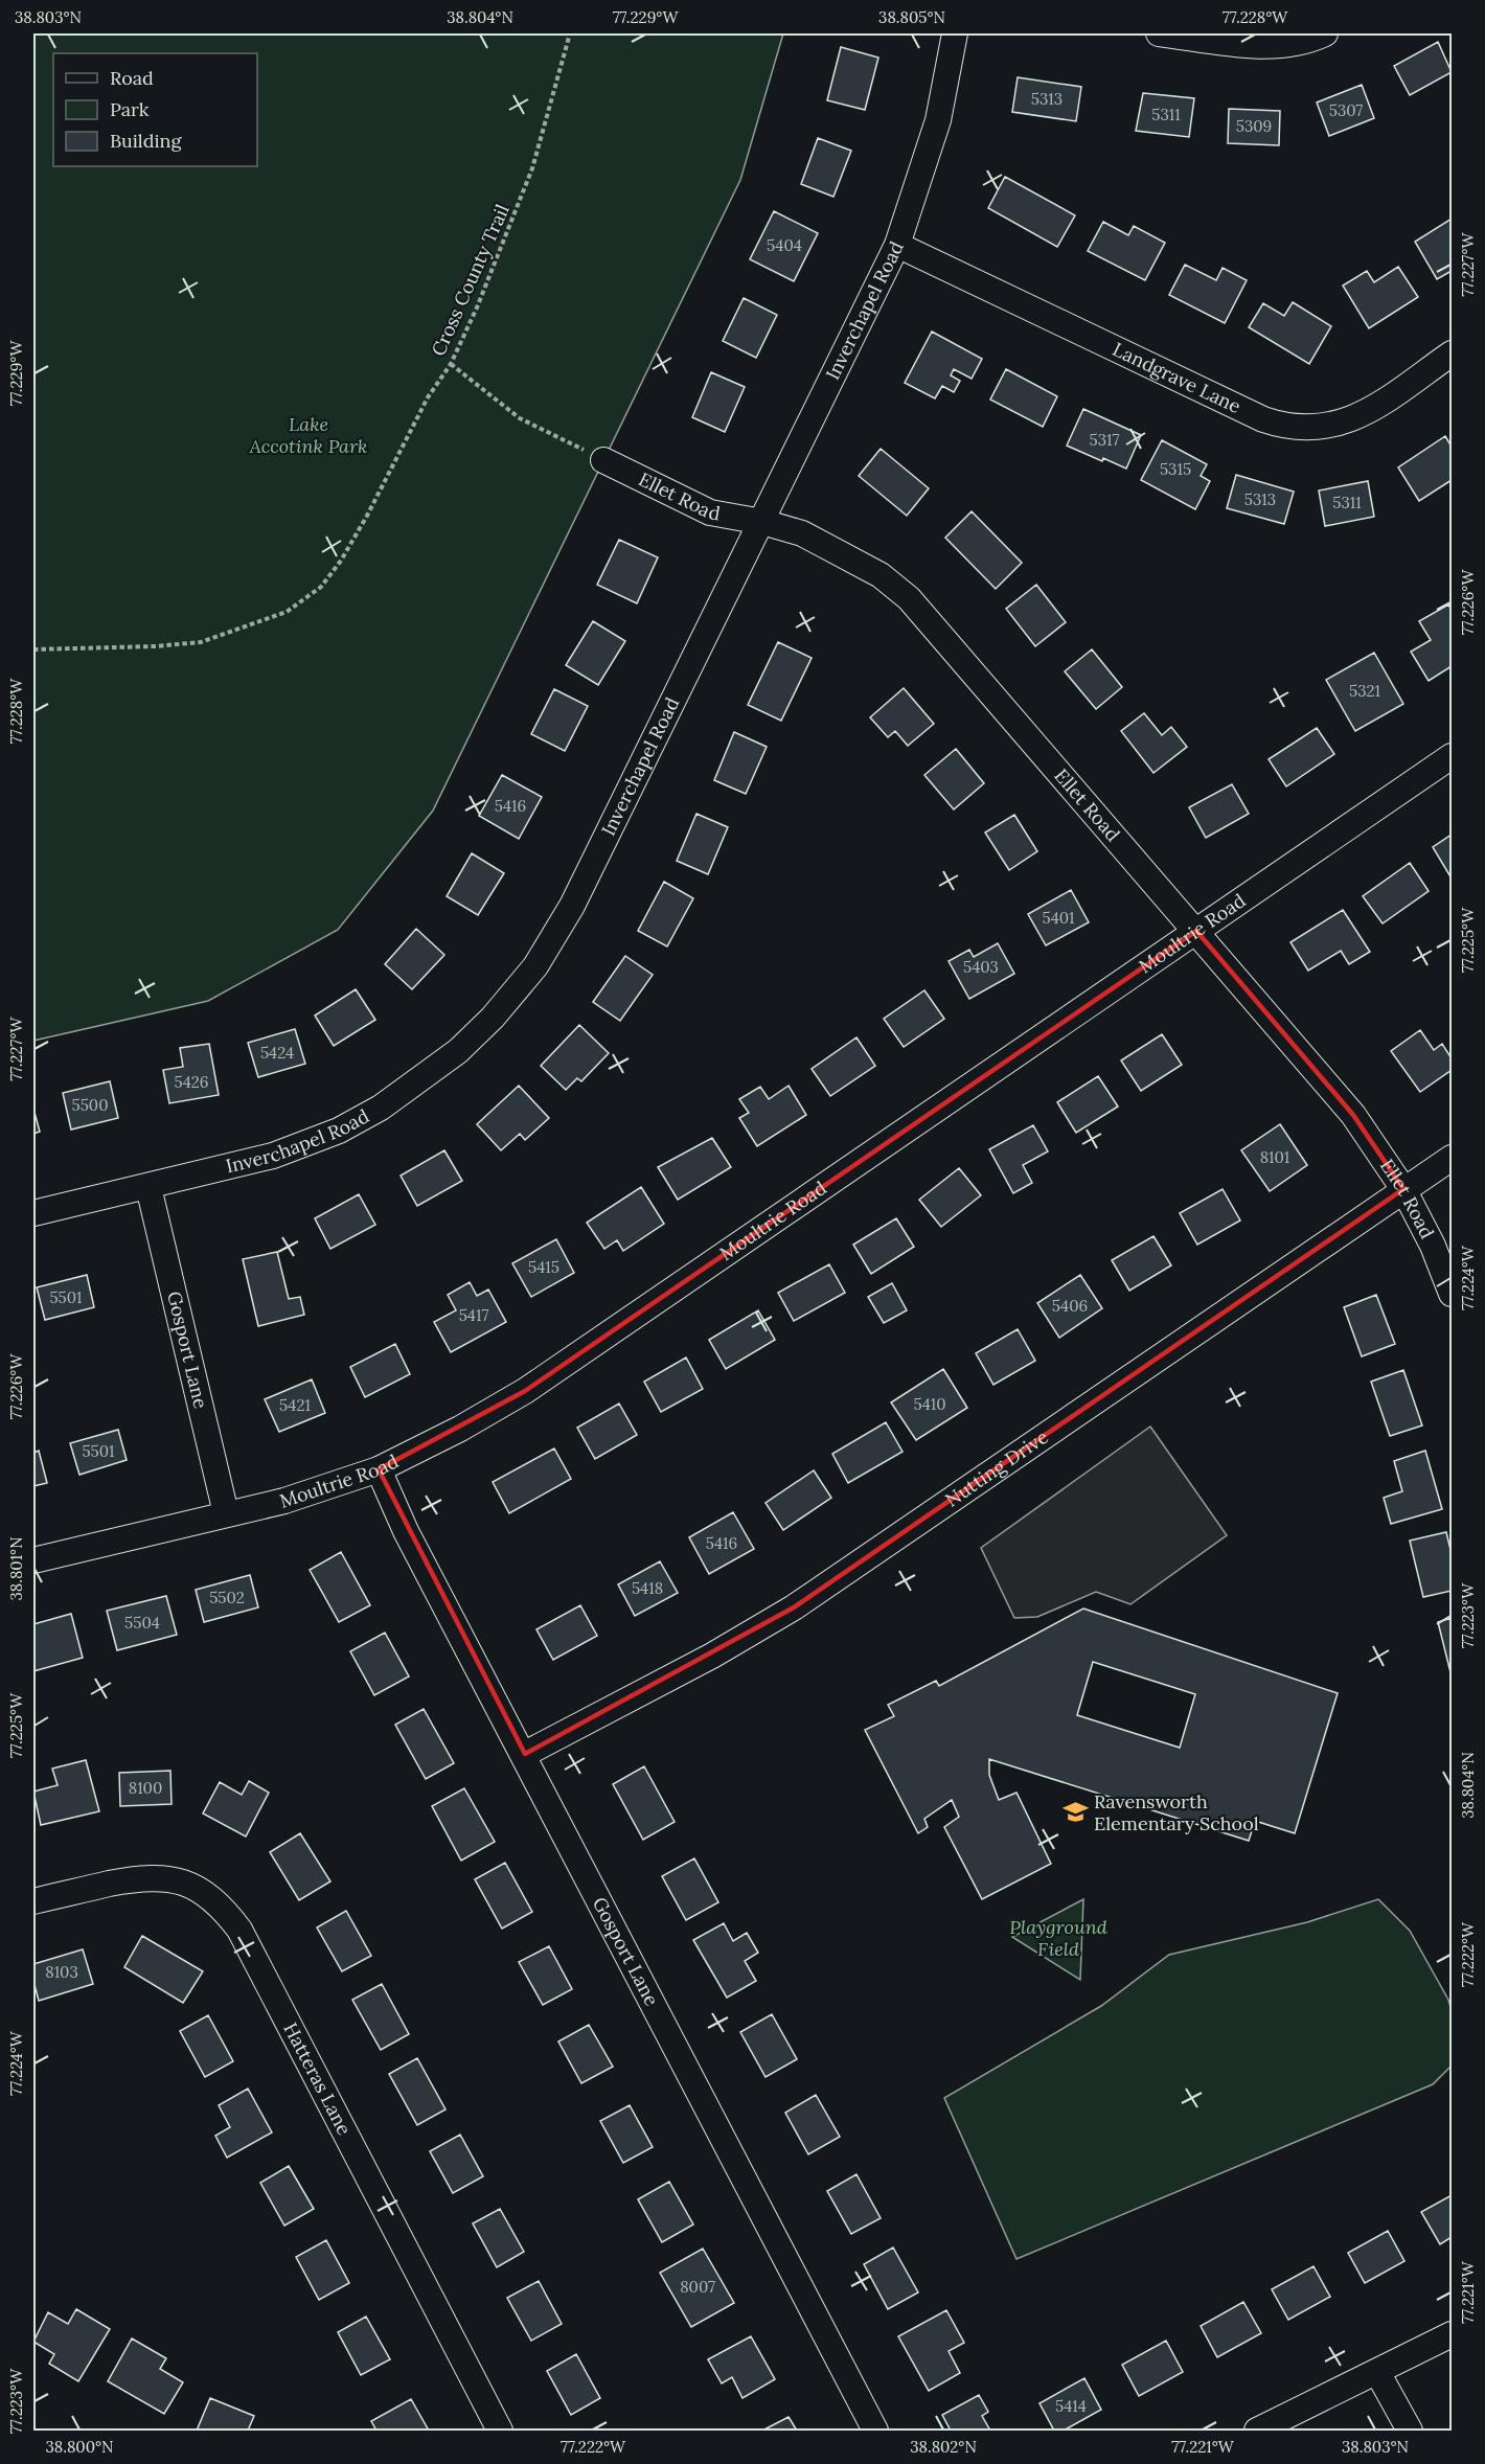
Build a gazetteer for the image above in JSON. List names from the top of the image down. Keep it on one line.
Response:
{"streets":{"street":["Inverchapel Road","Landgrave Lane","Ellet Road","Moultrie Road","Gosport Lane","Nutting Drive","Hatteras Lane"],"path":["Cross County Trail"]},"crossings":[["Inverchapel Road","Landgrave Lane"],["Inverchapel Road","Ellet Road"],["Inverchapel Road","Gosport Lane"],["Ellet Road","Moultrie Road"],["Ellet Road","Nutting Drive"],["Moultrie Road","Gosport Lane"],["Gosport Lane","Nutting Drive"]],"parks":["Lake Accotink Park","Playground Field"],"places":{"school or university":["Ravensworth Elementary School"]},"house_numbers":["5313","5307","5311","5309","5404","5317","5315","5313","5311","5321","5416","5401","5403","5424","5426","5500","8101","5415","5501","5406","5417","5410","5421","5501","5416","5418","5502","5504","8100","8103","8007","5414"],"legend":["Road","Park","Building"],"coordinates":["38.803°N","38.804°N","77.229°W","38.805°N","77.228°W","77.227°W","77.226°W","77.225°W","77.224°W","38.801°N","77.223°W","77.222°W","77.221°W","38.800°N","38.802°N"]}
